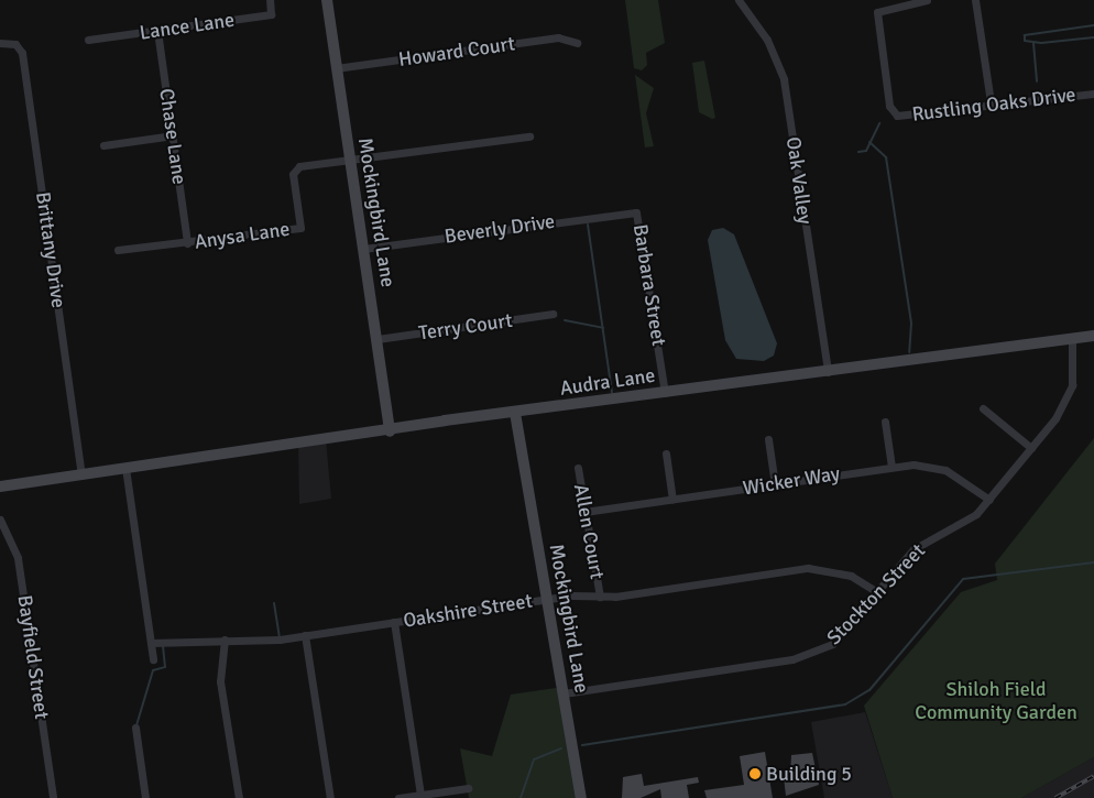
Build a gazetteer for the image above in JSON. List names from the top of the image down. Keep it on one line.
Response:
{"streets":{"street":["Lance Lane","Howard Court","Rustling Oaks Drive","Chase Lane","Oak Valley","Mockingbird Lane","Beverly Drive","Anysa Lane","Brittany Drive","Barbara Street","Terry Court","Audra Lane","Wicker Way","Allen Court","Stockton Street","Oakshire Street","Bayfield Street"]},"crossings":[["Lance Lane","Chase Lane"],["Howard Court","Mockingbird Lane"],["Chase Lane","Anysa Lane"],["Oak Valley","Audra Lane"],["Mockingbird Lane","Beverly Drive"],["Mockingbird Lane","Anysa Lane"],["Mockingbird Lane","Terry Court"],["Mockingbird Lane","Audra Lane"],["Mockingbird Lane","Stockton Street"],["Mockingbird Lane","Oakshire Street"],["Beverly Drive","Barbara Street"],["Brittany Drive","Audra Lane"],["Barbara Street","Audra Lane"],["Audra Lane","Stockton Street"],["Wicker Way","Allen Court"],["Wicker Way","Stockton Street"],["Allen Court","Oakshire Street"],["Stockton Street","Oakshire Street"]],"parks":["Shiloh Field Community Garden"],"places":["Building 5"]}
